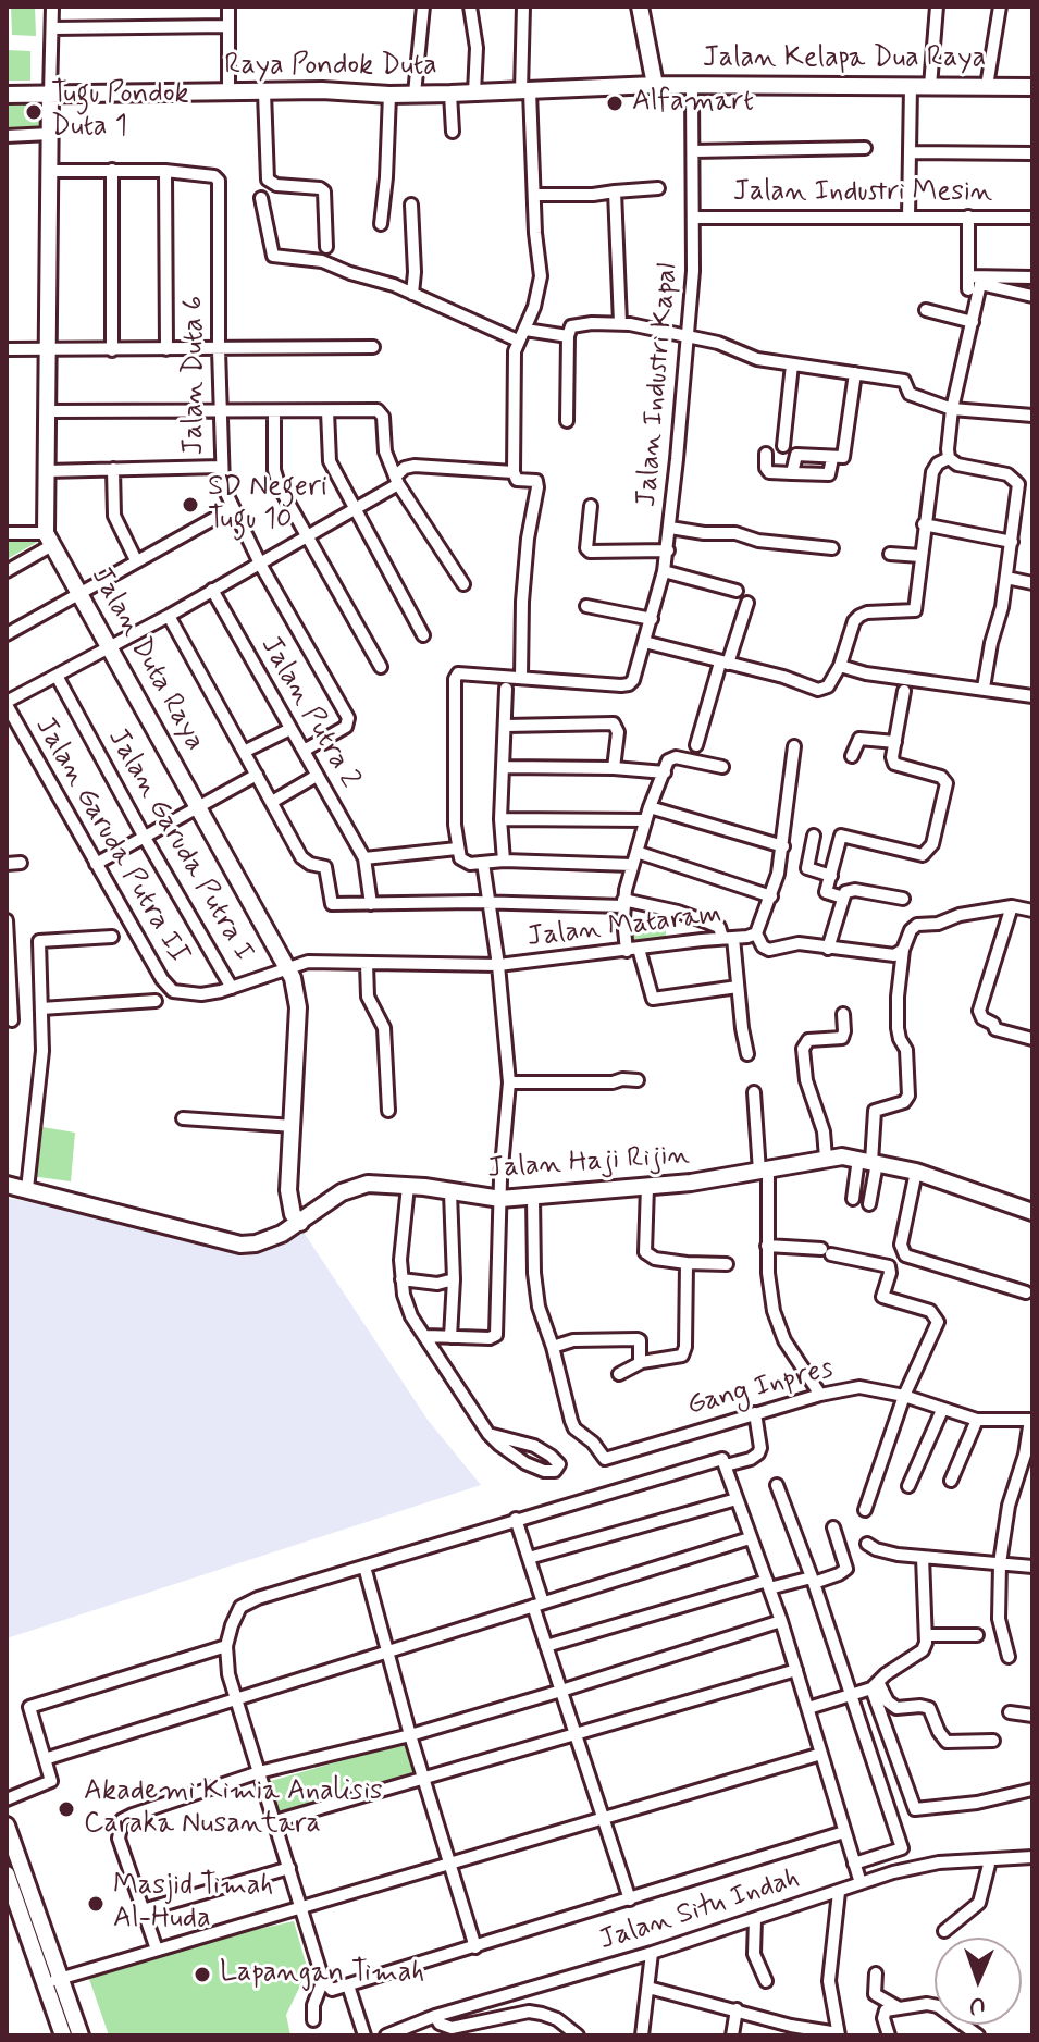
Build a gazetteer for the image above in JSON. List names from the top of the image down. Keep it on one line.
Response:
{"streets":{"street":["Jalan Kelapa Dua Raya","Raya Pondok Duta","Jalan Industri Mesin","Jalan Duta 6","Jalan Industri Kapal","Jalan Duta Raya","Jalan Putra 2","Jalan Garuda Putra II","Jalan Garuda Putra I","Jalan Mataram","Jalan Haji Rijin","Gang Inpres","Jalan Situ Indah"]},"crossings":[["Jalan Kelapa Dua Raya","Raya Pondok Duta"],["Jalan Kelapa Dua Raya","Jalan Industri Kapal"],["Jalan Industri Mesin","Jalan Industri Kapal"],["Jalan Duta 6","Jalan Putra 2"],["Jalan Duta Raya","Jalan Garuda Putra I"],["Jalan Duta Raya","Jalan Haji Rijin"],["Jalan Garuda Putra II","Jalan Garuda Putra I"],["Jalan Garuda Putra I","Jalan Mataram"]],"places":["Alfamart","Tugu Pondok Duta 1","SD Negeri Tugu 10","Akademi Kimia Analisis Caraka Nusantara","Masjid Timah Al-Huda","Lapangan Timah"],"north":"bottom"}
